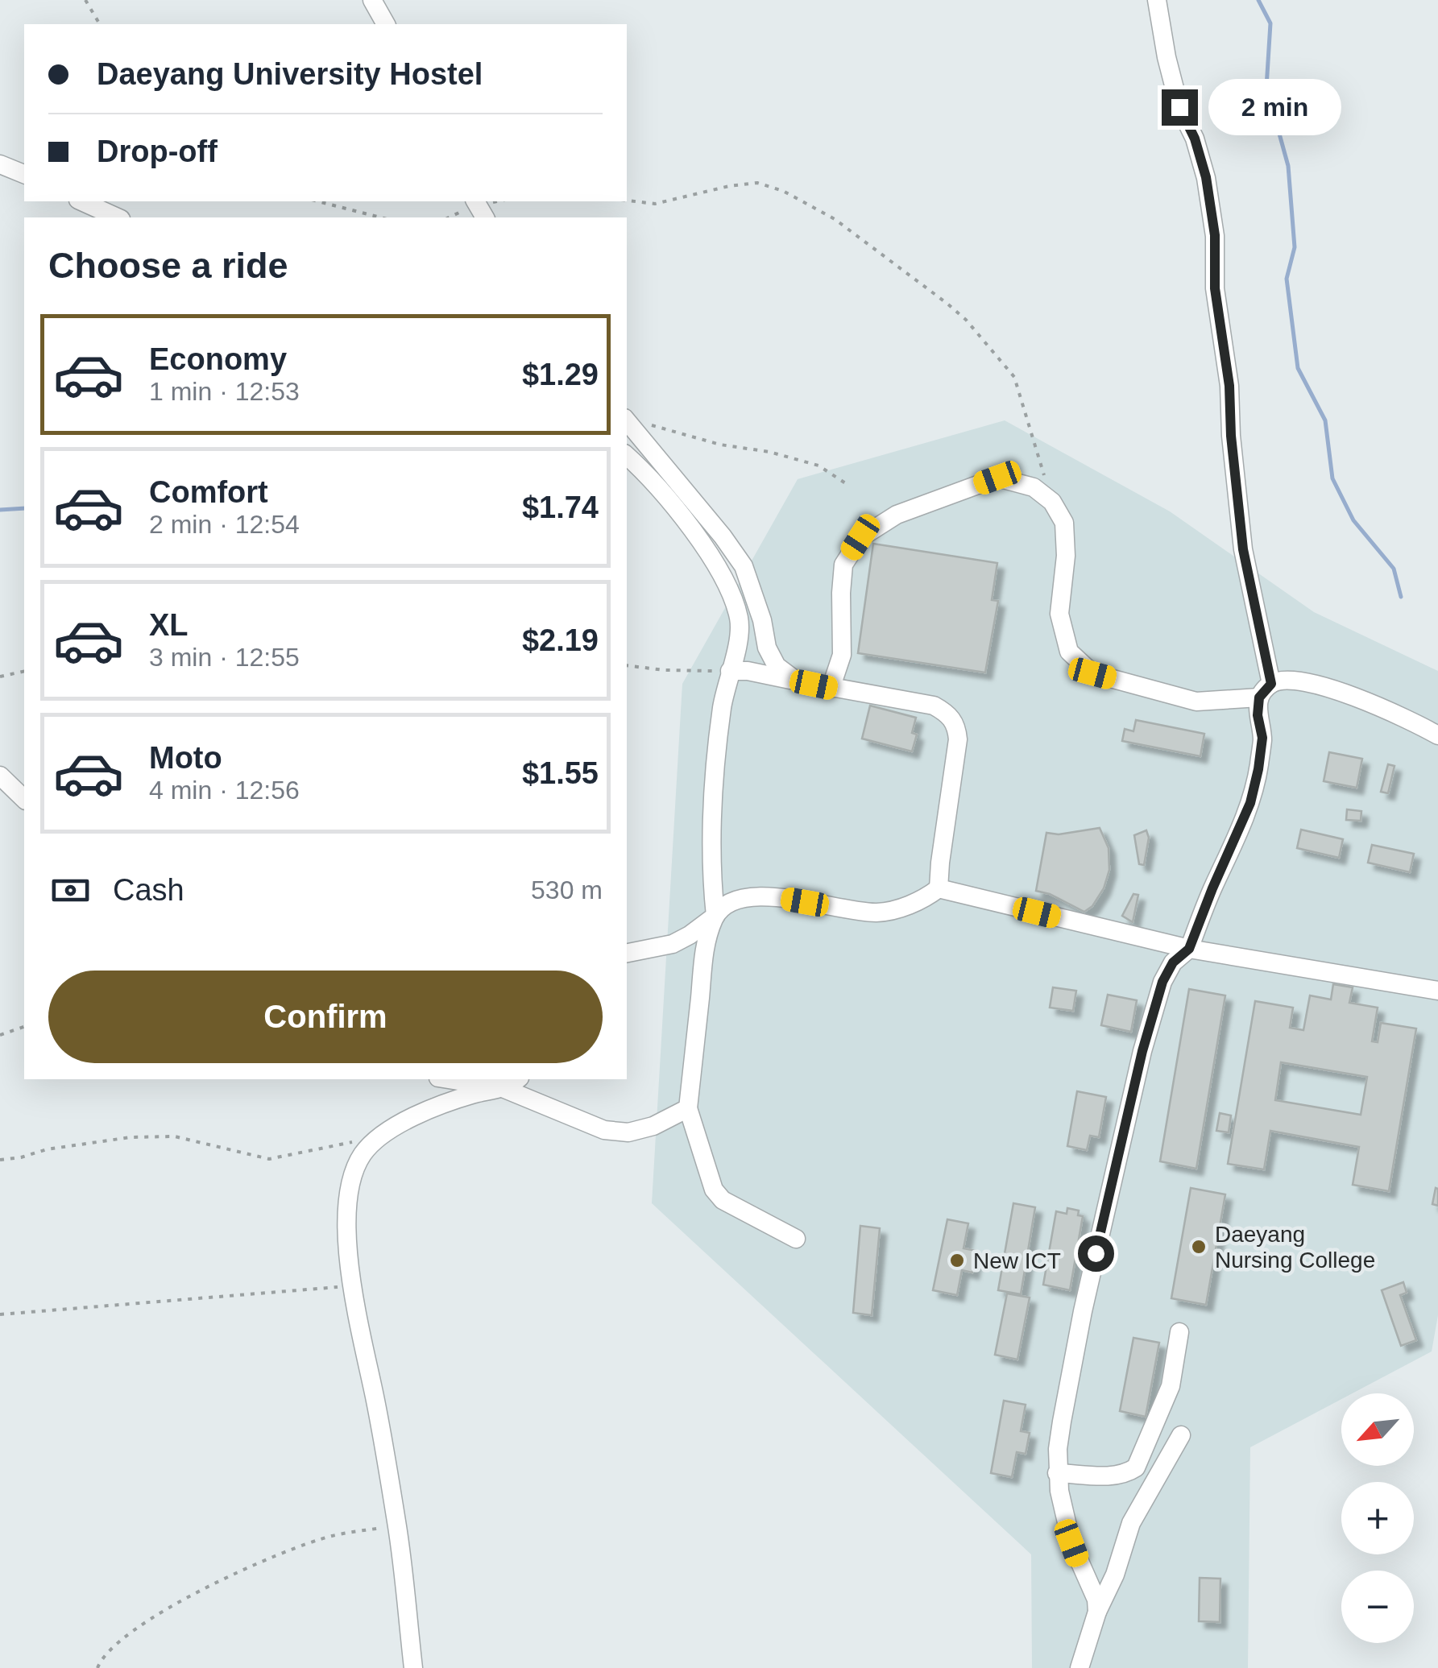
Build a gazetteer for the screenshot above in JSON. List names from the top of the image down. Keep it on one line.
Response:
{"places":["Daeyang Nursing College","New ICT"],"north":"bottom left","page":{"banner":["Daeyang University Hostel","Drop-off"],"bubble":"2 min","heading":"Choose a ride","list":[{"name":"Economy","note":"1 min · 12:53","value":"$1.29"},{"name":"Comfort","note":"2 min · 12:54","value":"$1.74"},{"name":"XL","note":"3 min · 12:55","value":"$2.19"},{"name":"Moto","note":"4 min · 12:56","value":"$1.55"}],"pay":["Cash","530 m"],"buttons":"Confirm","map_buttons":["+","−"]}}
